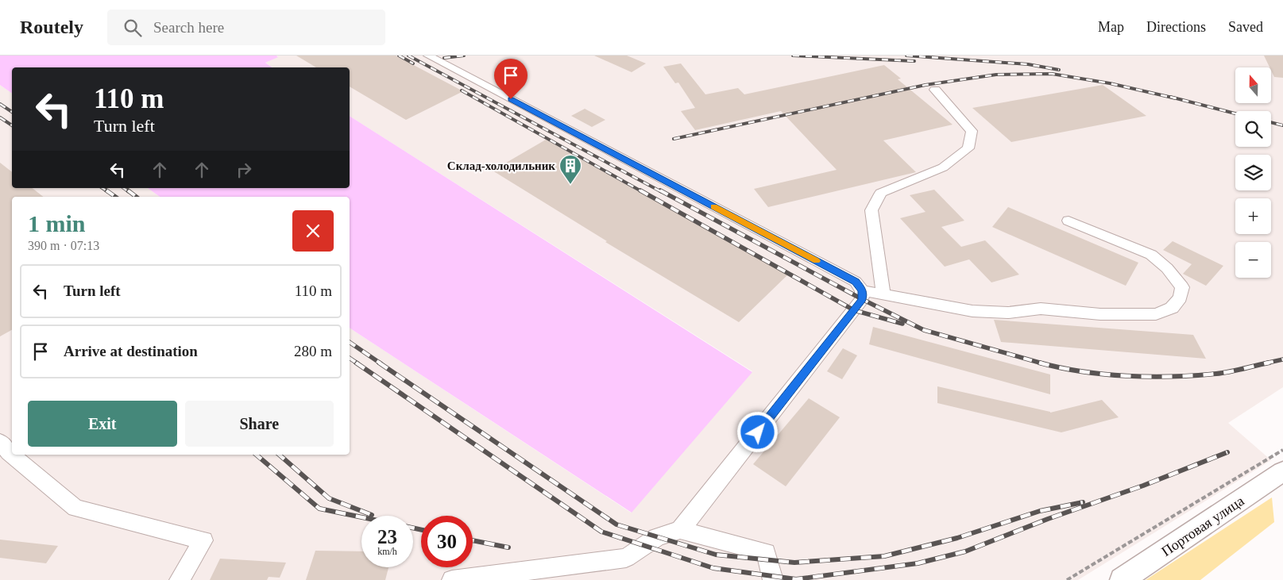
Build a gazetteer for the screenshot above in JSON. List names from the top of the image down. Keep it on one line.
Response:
{"streets":{"main road":["Портовая улица"]},"places":{"building":["Склад-холодильник"]},"north":"top","page":{"header":"Routely","search":"Search here","nav":["Map","Directions","Saved"],"map_buttons":["+","−"],"turn":["110 m","Turn left"],"heading":["1 min","390 m · 07:13"],"list":[{"name":"Turn left","value":"110 m"},{"name":"Arrive at destination","value":"280 m"}],"buttons":["Exit","Share"],"speed":"23 km/h","limit":"30"}}
